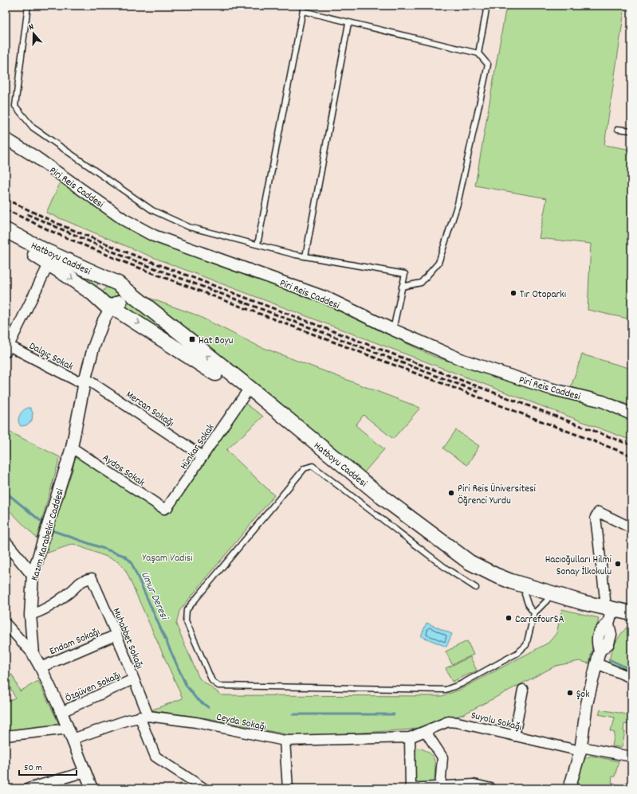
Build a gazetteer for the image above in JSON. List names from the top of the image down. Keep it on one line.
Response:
{"streets":{"main road":["Hatboyu Caddesi"],"street":["Piri Reis Caddesi","Dalgıç Sokak","Mercan Sokağı","Hünkar Sokak","Aydos Sokak","Kazım Karabekir Caddesi","Muhabbet Sokağı","Endam Sokağı","Özgüven Sokağı","Suyolu Sokağı","Ceyda Sokağı"]},"crossings":[["Hatboyu Caddesi","Hünkar Sokak"],["Hatboyu Caddesi","Kazım Karabekir Caddesi"],["Dalgıç Sokak","Mercan Sokağı"],["Dalgıç Sokak","Kazım Karabekir Caddesi"],["Mercan Sokağı","Hünkar Sokak"],["Mercan Sokağı","Kazım Karabekir Caddesi"],["Hünkar Sokak","Aydos Sokak"],["Aydos Sokak","Kazım Karabekir Caddesi"],["Kazım Karabekir Caddesi","Muhabbet Sokağı"],["Kazım Karabekir Caddesi","Endam Sokağı"],["Kazım Karabekir Caddesi","Özgüven Sokağı"],["Kazım Karabekir Caddesi","Ceyda Sokağı"],["Muhabbet Sokağı","Endam Sokağı"],["Muhabbet Sokağı","Özgüven Sokağı"],["Muhabbet Sokağı","Ceyda Sokağı"],["Suyolu Sokağı","Ceyda Sokağı"]],"water":["Umur Deresi"],"parks":["Yaşam Vadisi"],"places":{"other":["Tır Otoparkı","Piri Reis Üniversitesi Öğrenci Yurdu","Hacıoğulları Hilmi Sonay İlkokulu","CarrefourSA","Şok"],"transit":["Hat Boyu"]},"scale_bar":"50 m","north":"top"}
